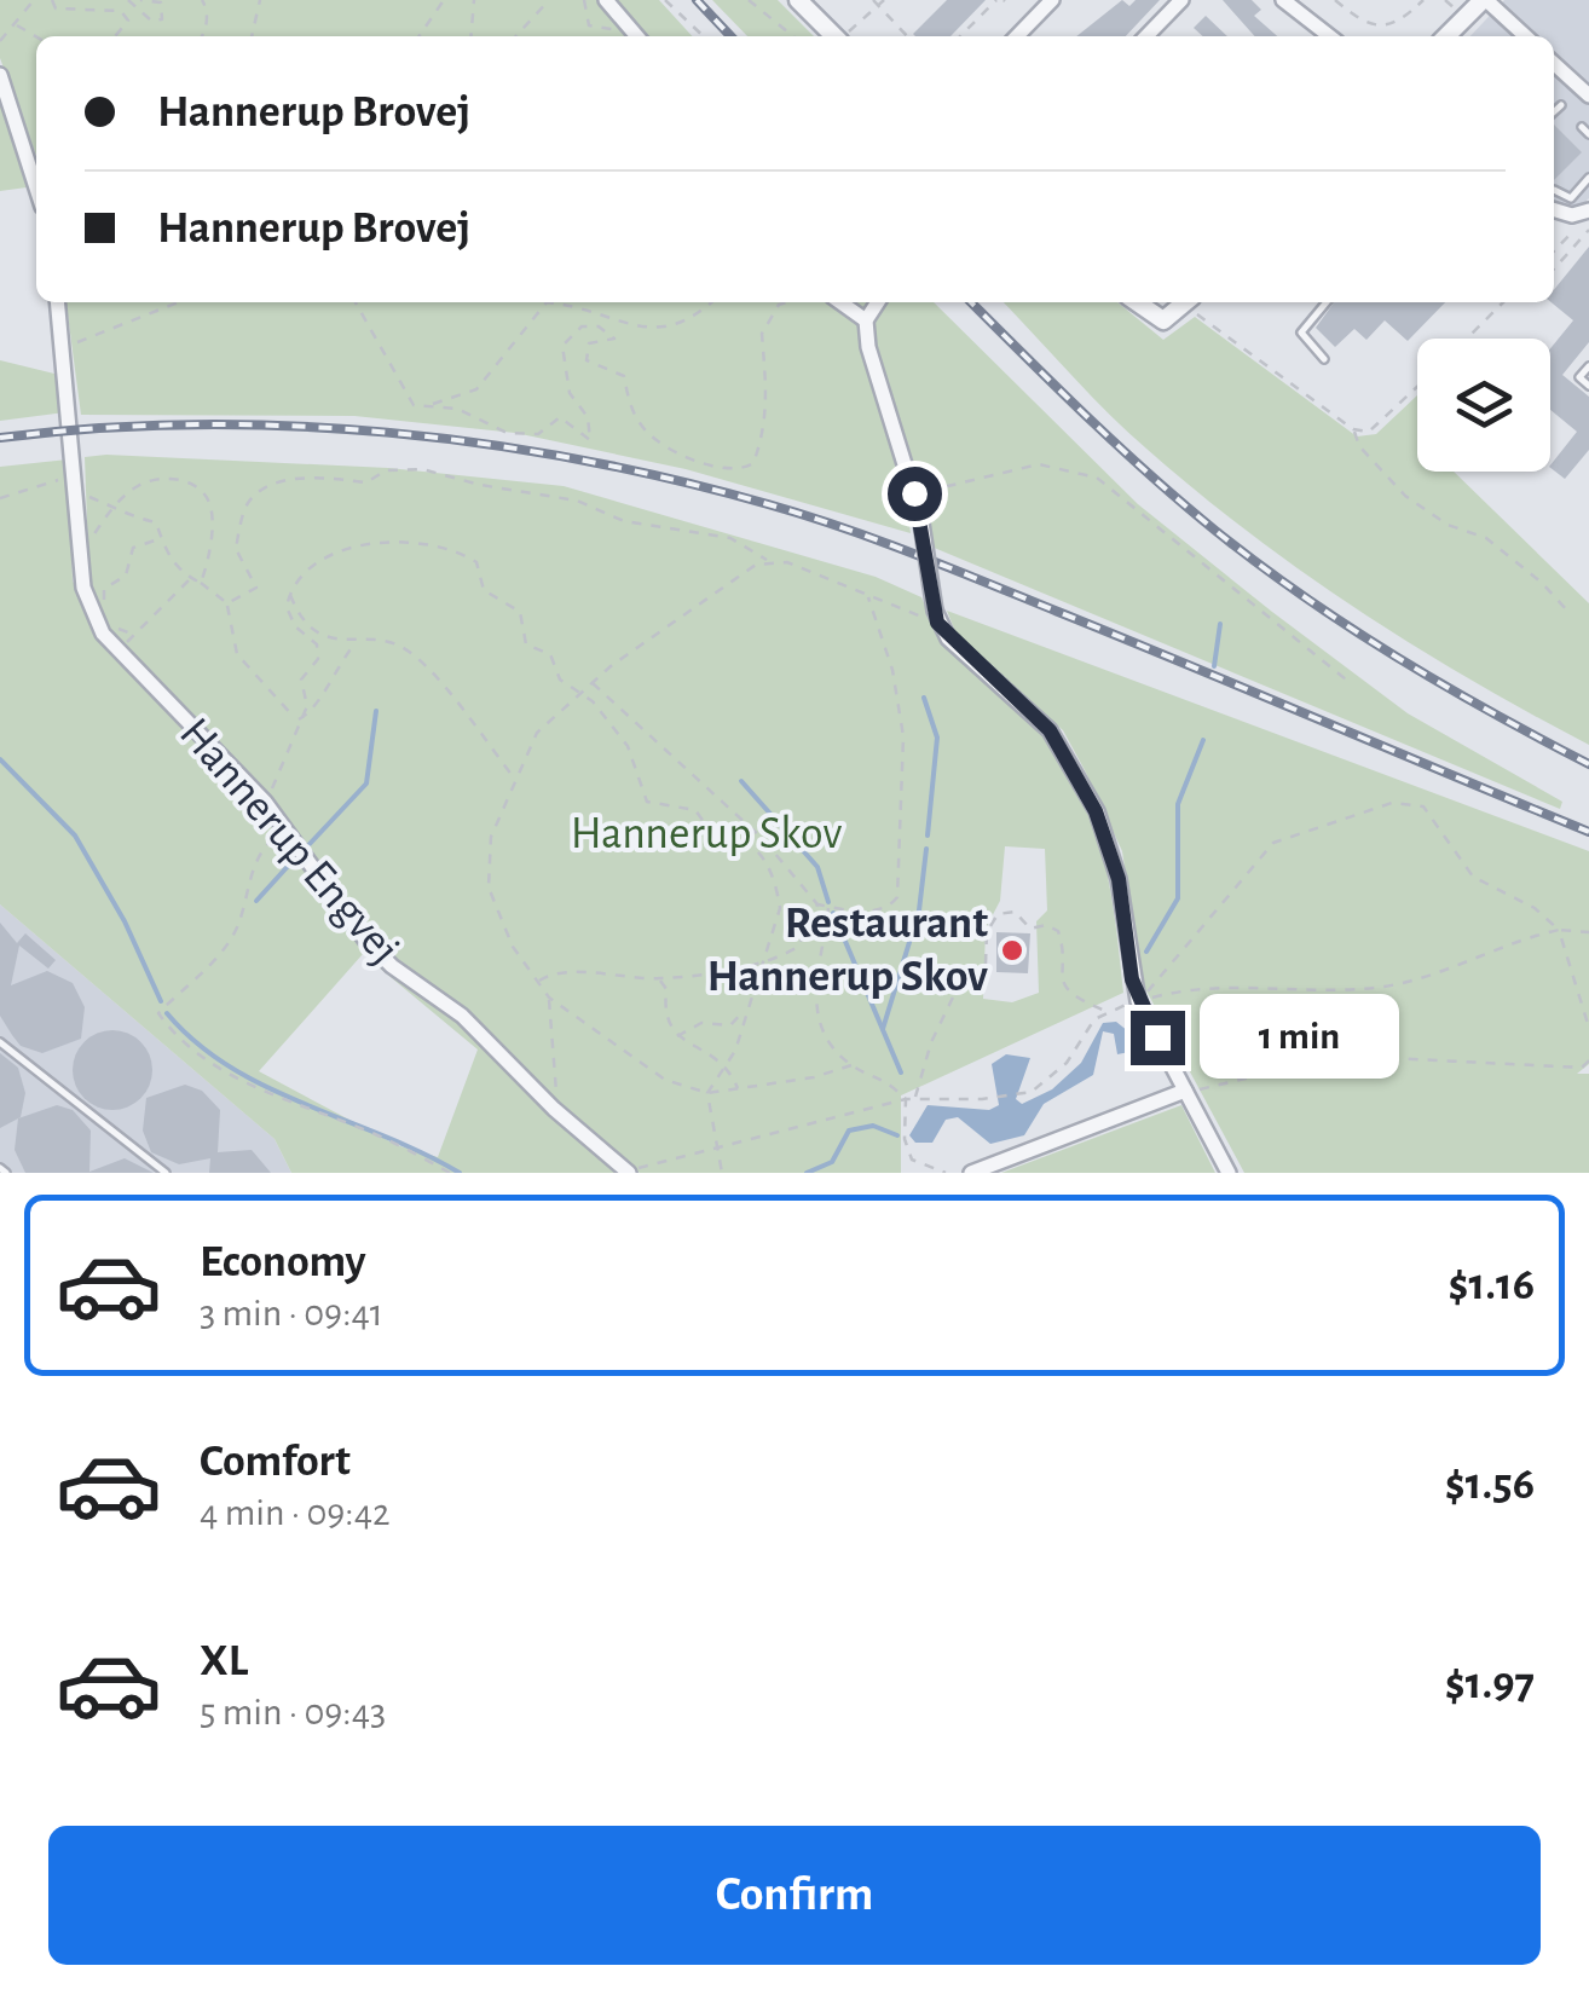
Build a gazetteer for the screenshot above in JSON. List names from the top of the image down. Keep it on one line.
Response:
{"streets":{"street":["Hannerup Engvej"]},"parks":["Hannerup Skov"],"places":["Restaurant Hannerup Skov"],"page":{"banner":["Hannerup Brovej","Hannerup Brovej"],"bubble":"1 min","list":[{"name":"Economy","note":"3 min · 09:41","value":"$1.16"},{"name":"Comfort","note":"4 min · 09:42","value":"$1.56"},{"name":"XL","note":"5 min · 09:43","value":"$1.97"}],"buttons":"Confirm"}}
